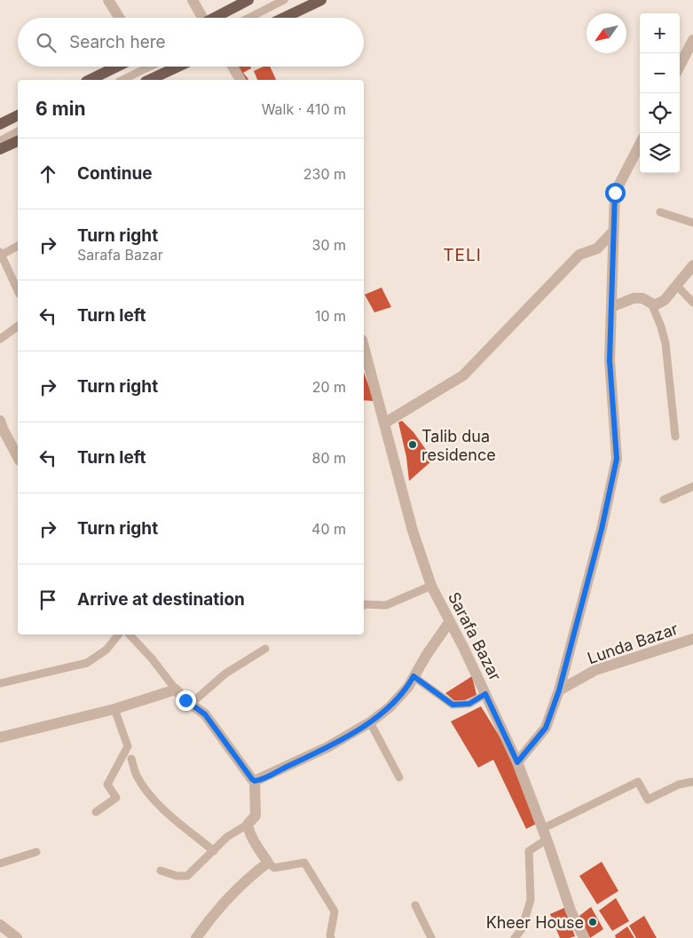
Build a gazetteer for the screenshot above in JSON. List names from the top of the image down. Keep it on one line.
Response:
{"streets":{"street":["Sarafa Bazar","Lunda Bazar"]},"districts":["TELI"],"places":["Talib dua residence","Kheer House"],"north":"bottom left","page":{"map_buttons":["+","−"],"search":"Search here","heading":["6 min","Walk · 410 m"],"list":[["Continue","230 m"],["Turn right","Sarafa Bazar","30 m"],["Turn left","10 m"],["Turn right","20 m"],["Turn left","80 m"],["Turn right","40 m"],"Arrive at destination"]}}
